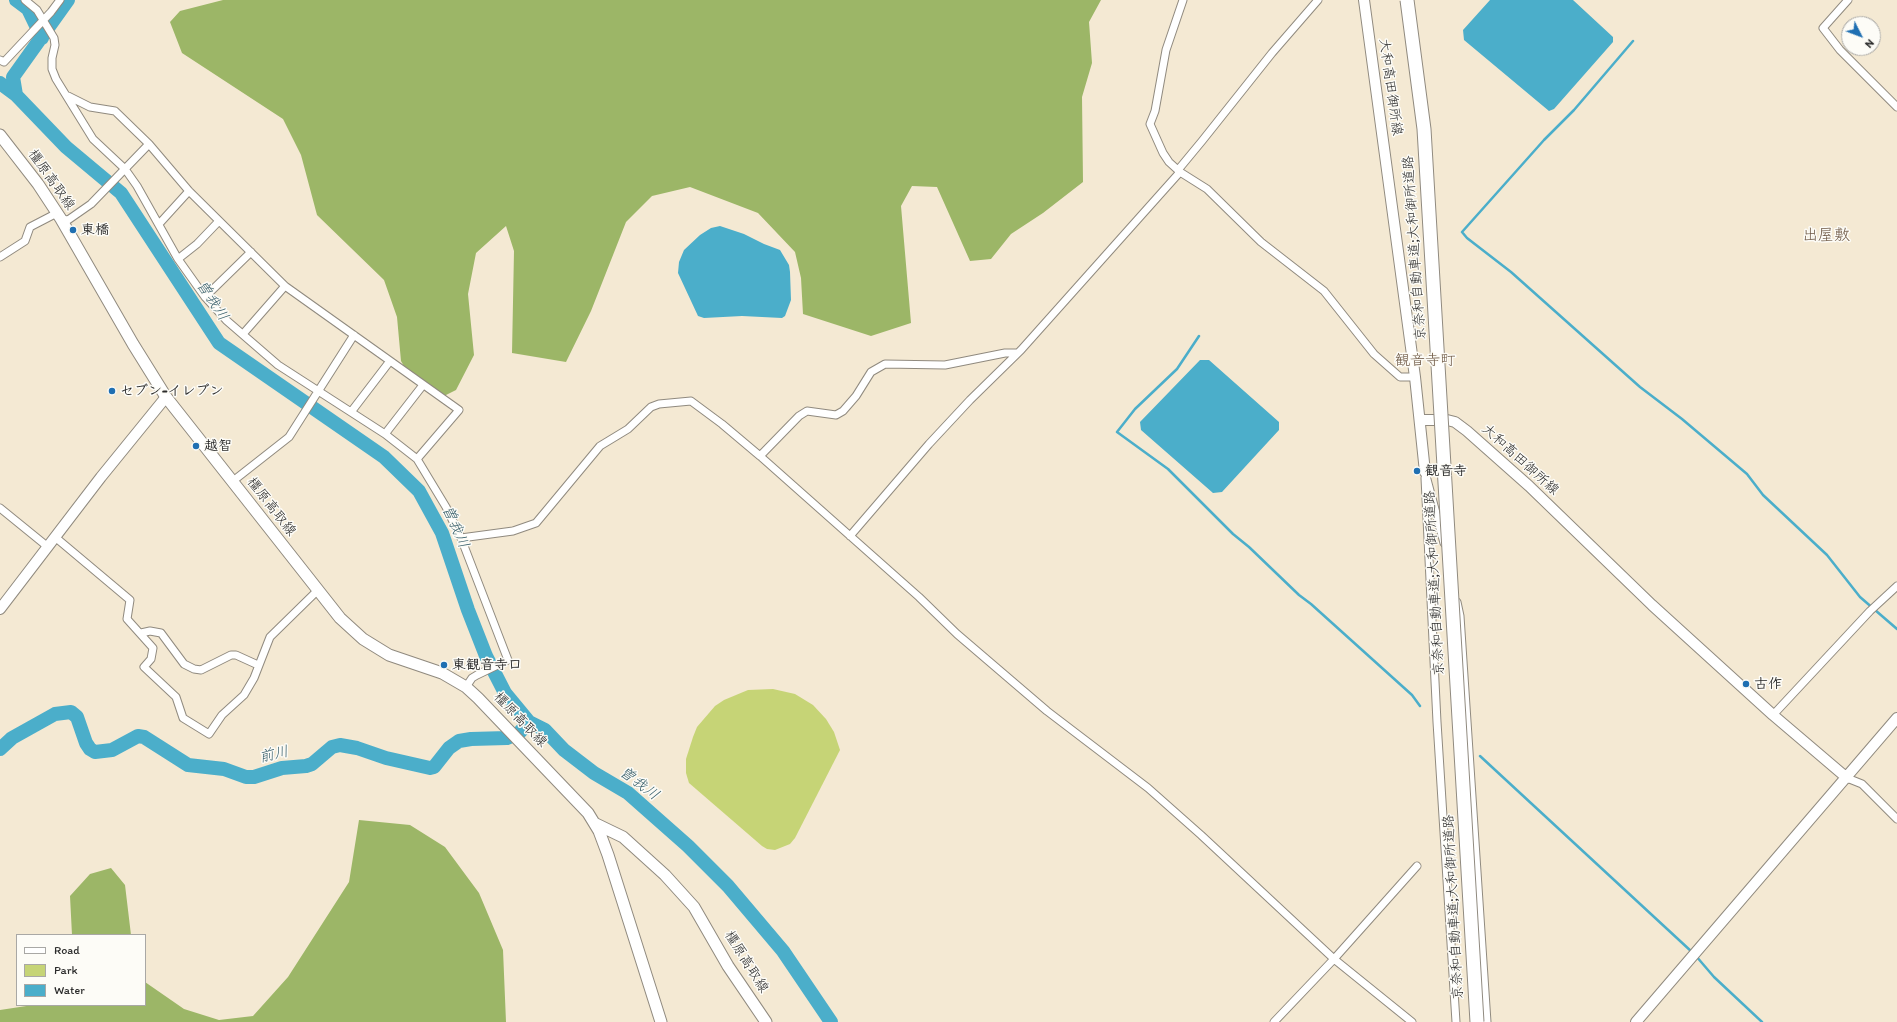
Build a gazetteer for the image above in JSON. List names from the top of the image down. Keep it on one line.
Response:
{"streets":{"highway":["京奈和自動車道;大和御所道路"],"main road":["大和高田御所線","橿原高取線"]},"districts":["出屋敷","観音寺町"],"water":["曽我川","前川"],"places":["東橋","セブン-イレブン","越智","観音寺","東観音寺口","古作"],"legend":["Road","Park","Water"],"north":"bottom right"}
